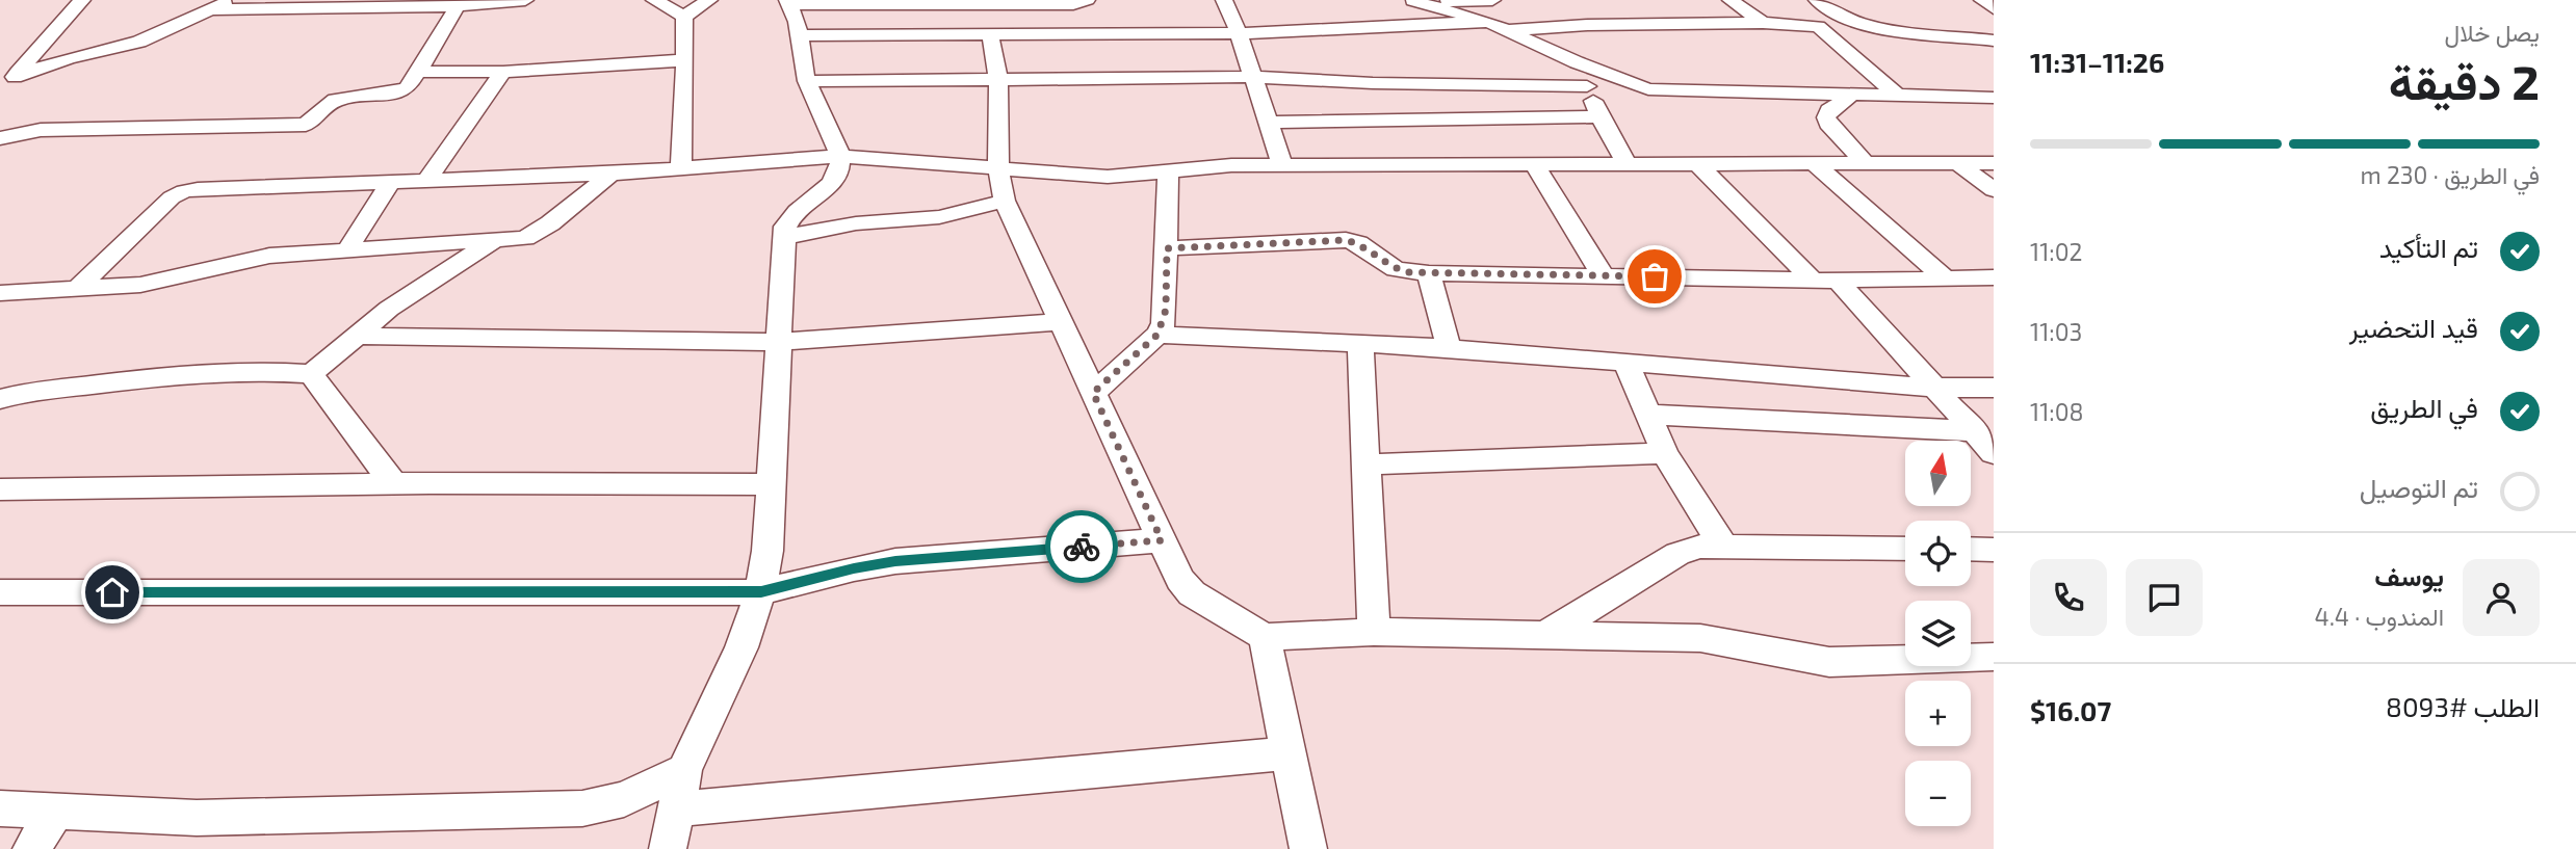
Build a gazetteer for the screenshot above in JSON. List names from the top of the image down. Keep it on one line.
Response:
{"north":"top","page":{"heading":["2 دقيقة","يصل خلال","11:26–11:31"],"panel":["يوسف","المندوب · 4.4","الطلب #8093","$16.07"],"bar":"في الطريق · 230 m","list":[["تم التأكيد","11:02"],["قيد التحضير","11:03"],["في الطريق","11:08"],"تم التوصيل"],"map_buttons":["+","−"]}}
